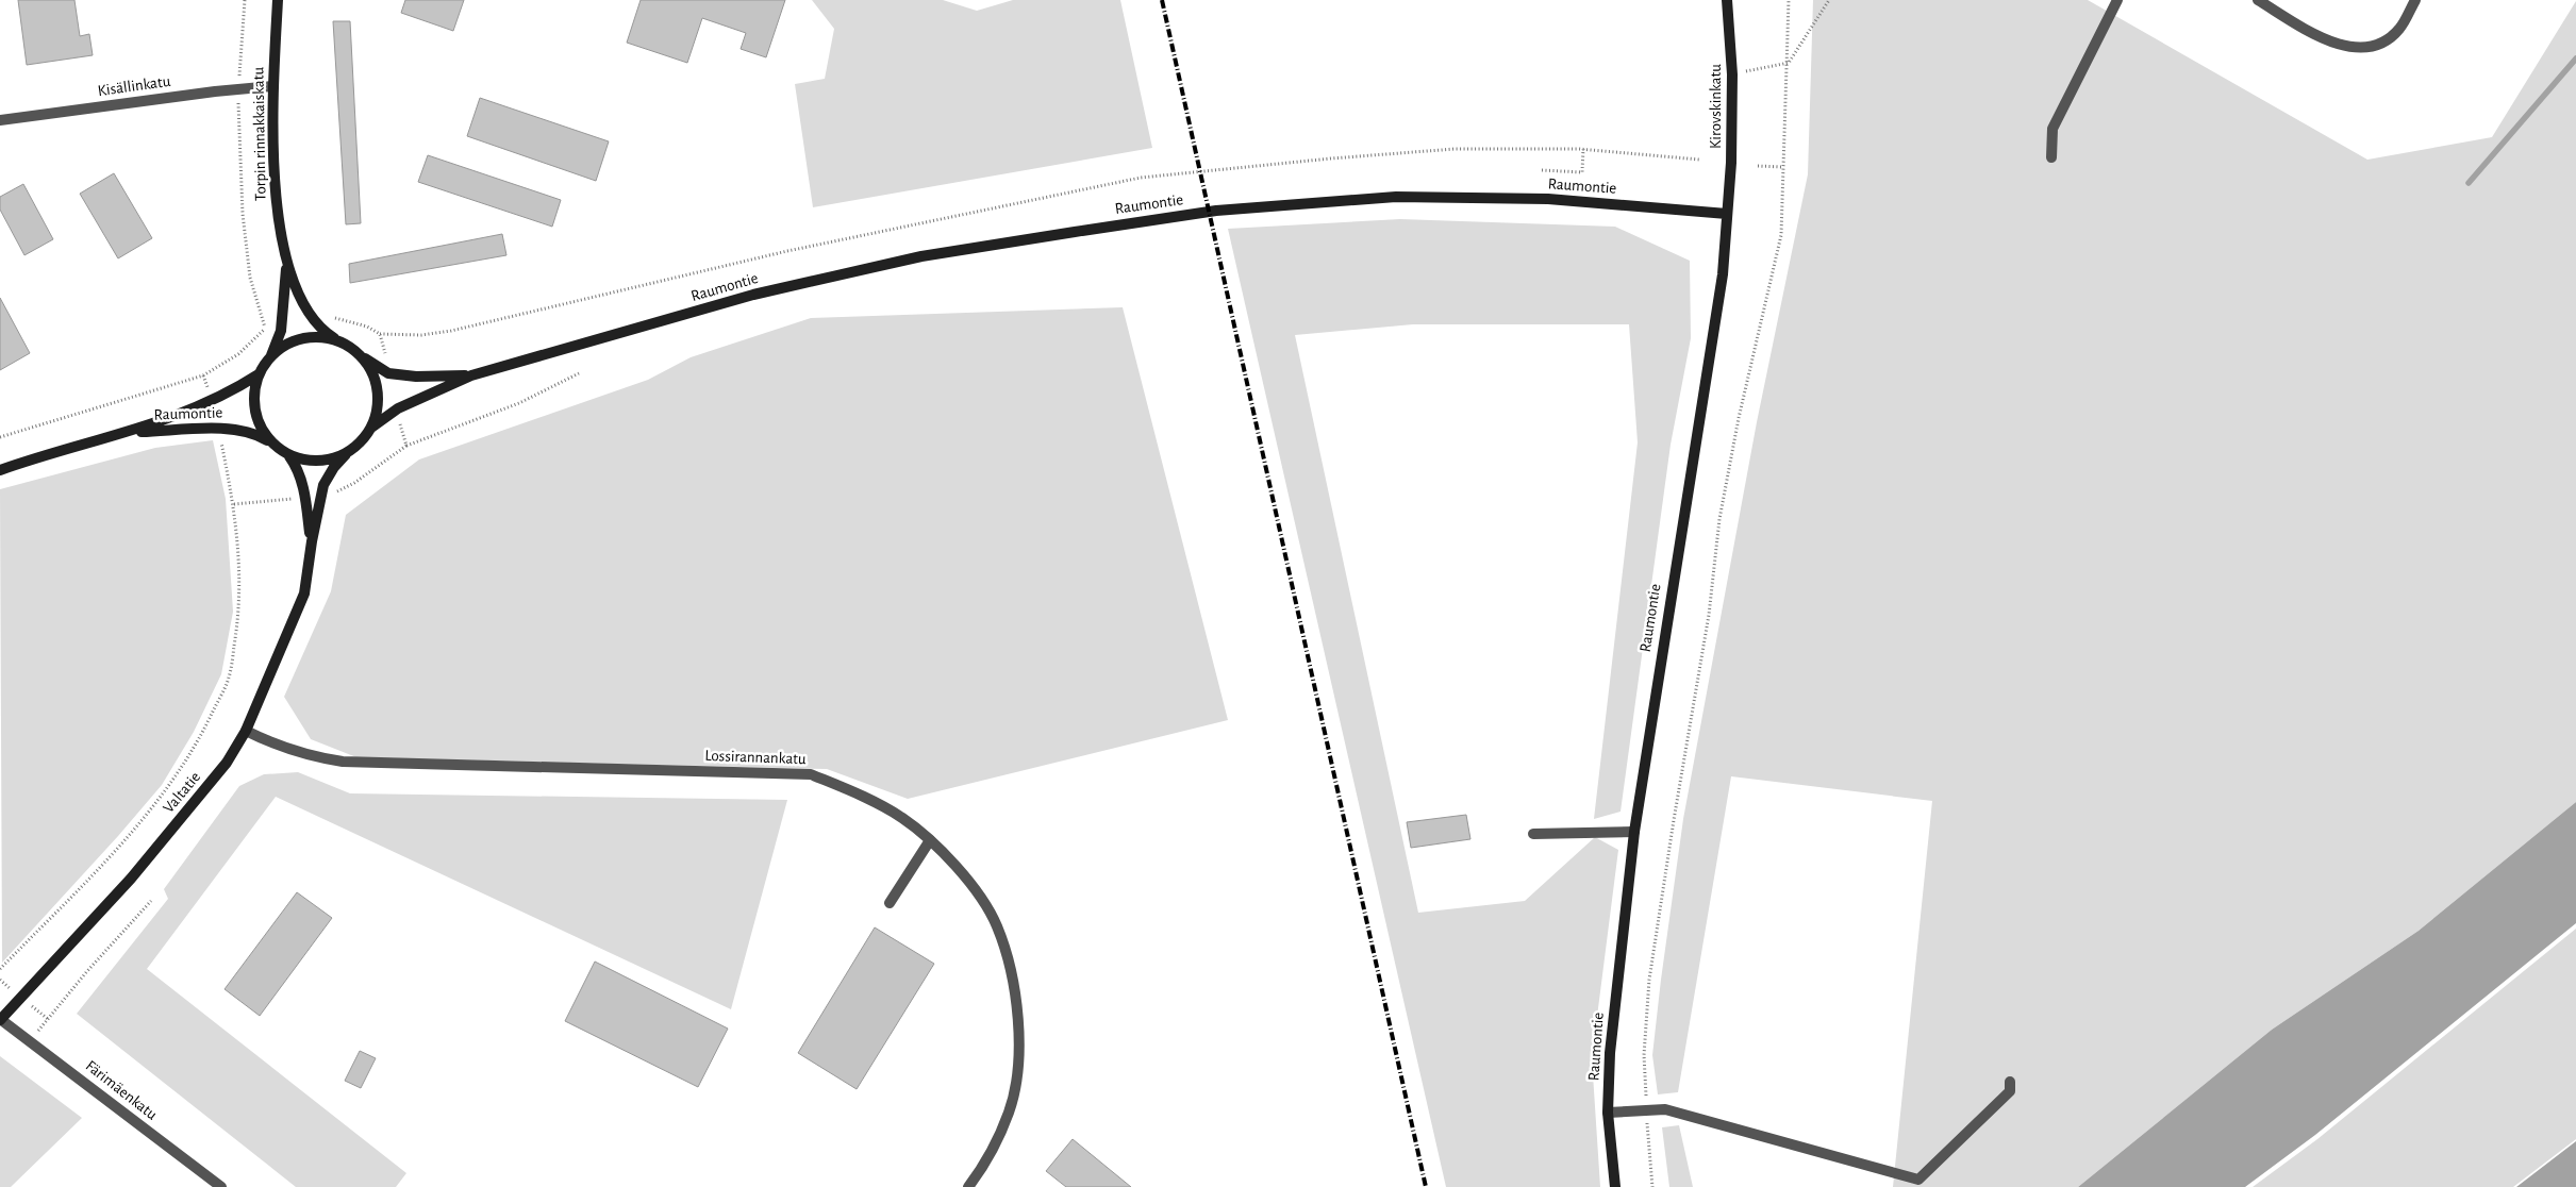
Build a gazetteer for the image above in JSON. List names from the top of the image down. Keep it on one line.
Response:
{"streets":{"street":["Kisällinkatu","Kirovskinkatu","Torpin rinnakkaiskatu","Raumontie","Lossirannankatu","Valtatie","Färimäenkatu"]},"crossings":[["Kisällinkatu","Torpin rinnakkaiskatu"],["Kirovskinkatu","Raumontie"],["Torpin rinnakkaiskatu","Raumontie"],["Torpin rinnakkaiskatu","Valtatie"],["Raumontie","Valtatie"],["Lossirannankatu","Valtatie"],["Valtatie","Färimäenkatu"]]}
